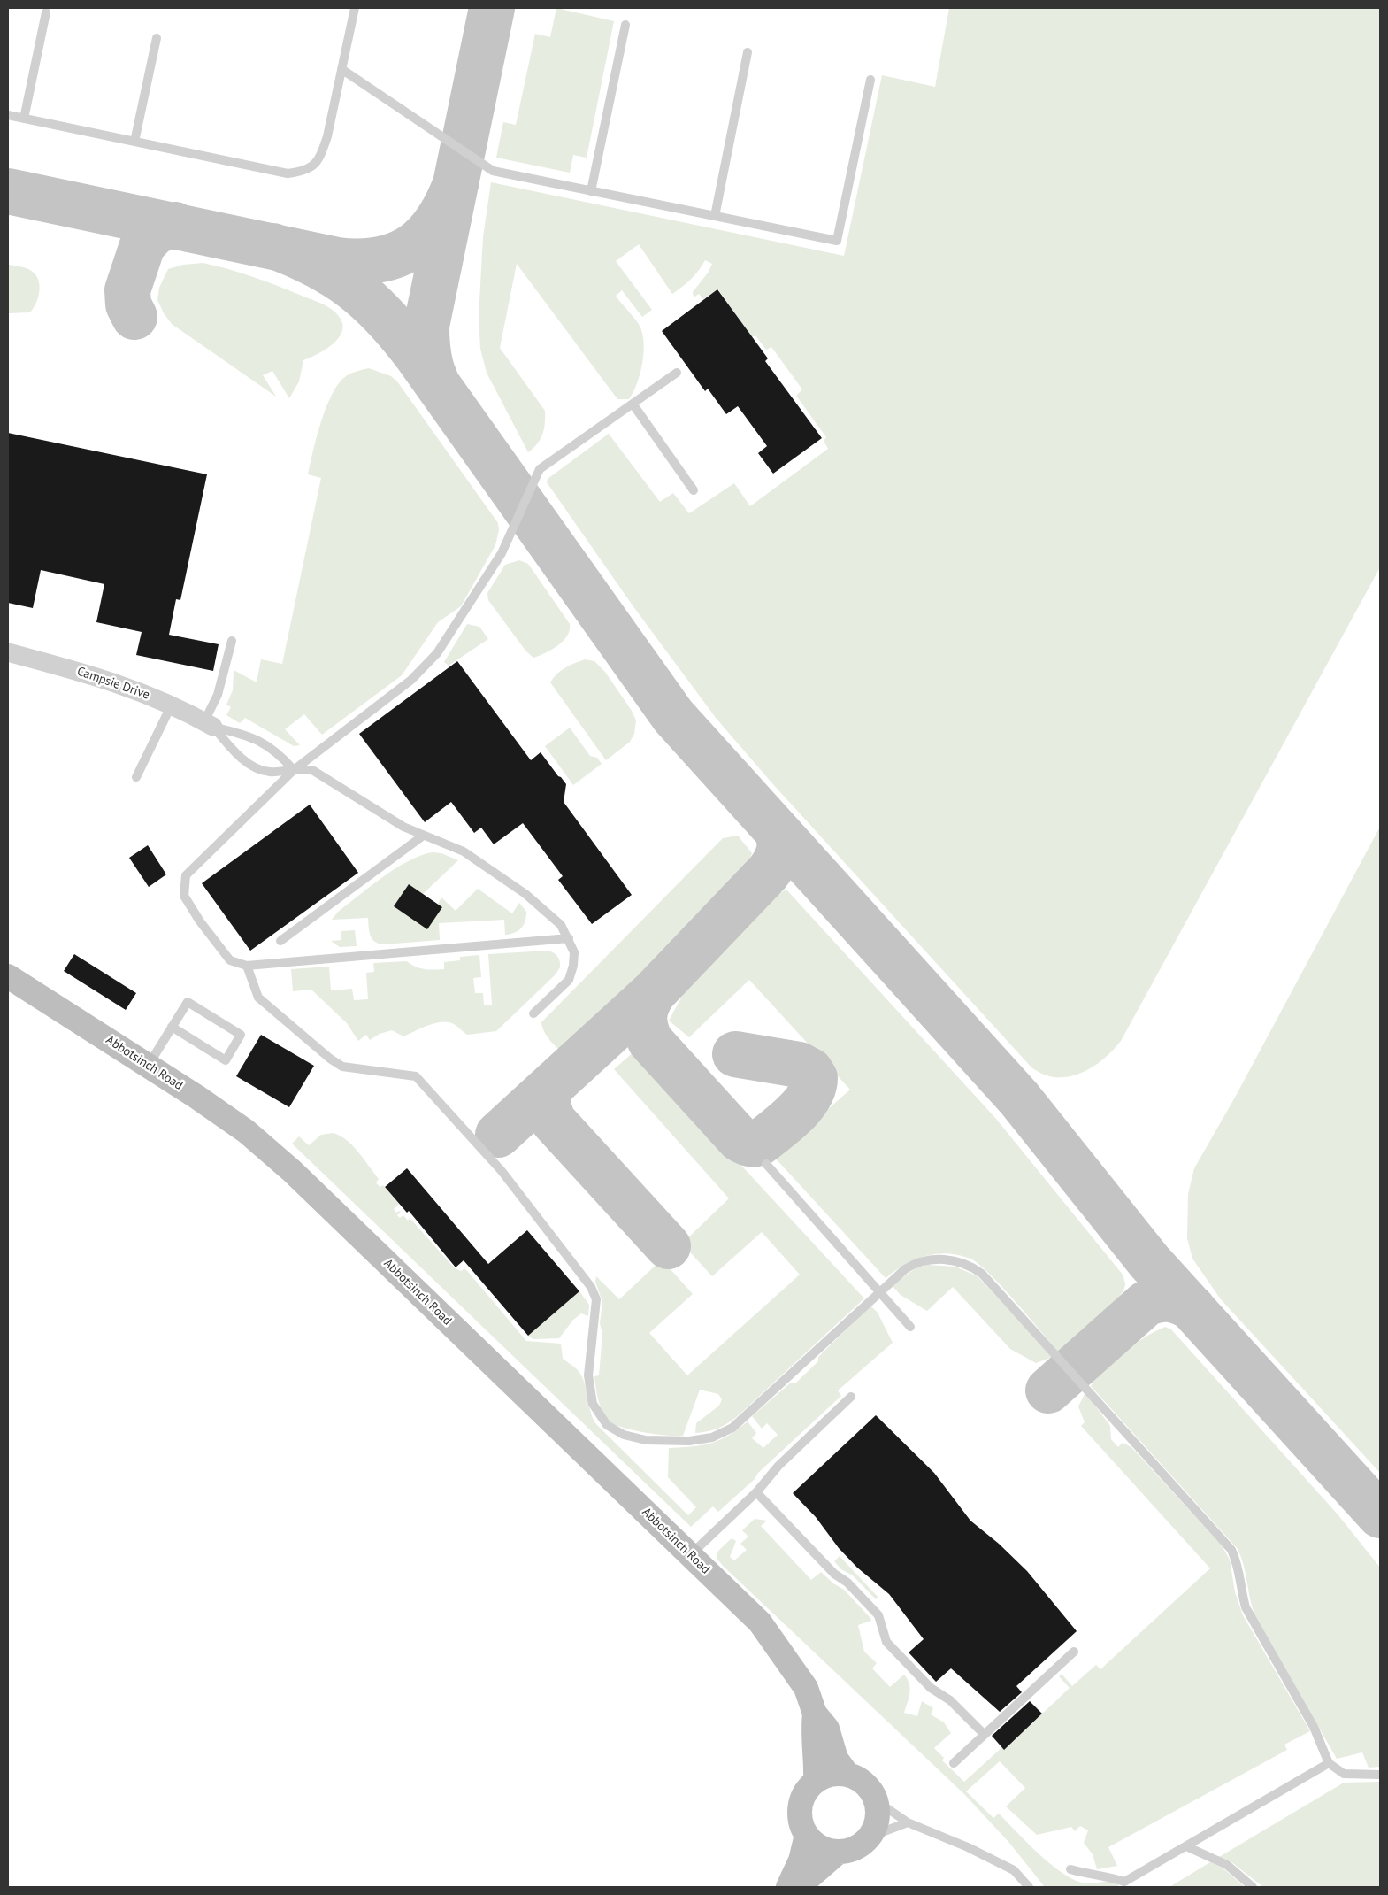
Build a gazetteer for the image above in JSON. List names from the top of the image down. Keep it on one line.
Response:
{"streets":{"street":["Campsie Drive","Abbotsinch Road"]}}
